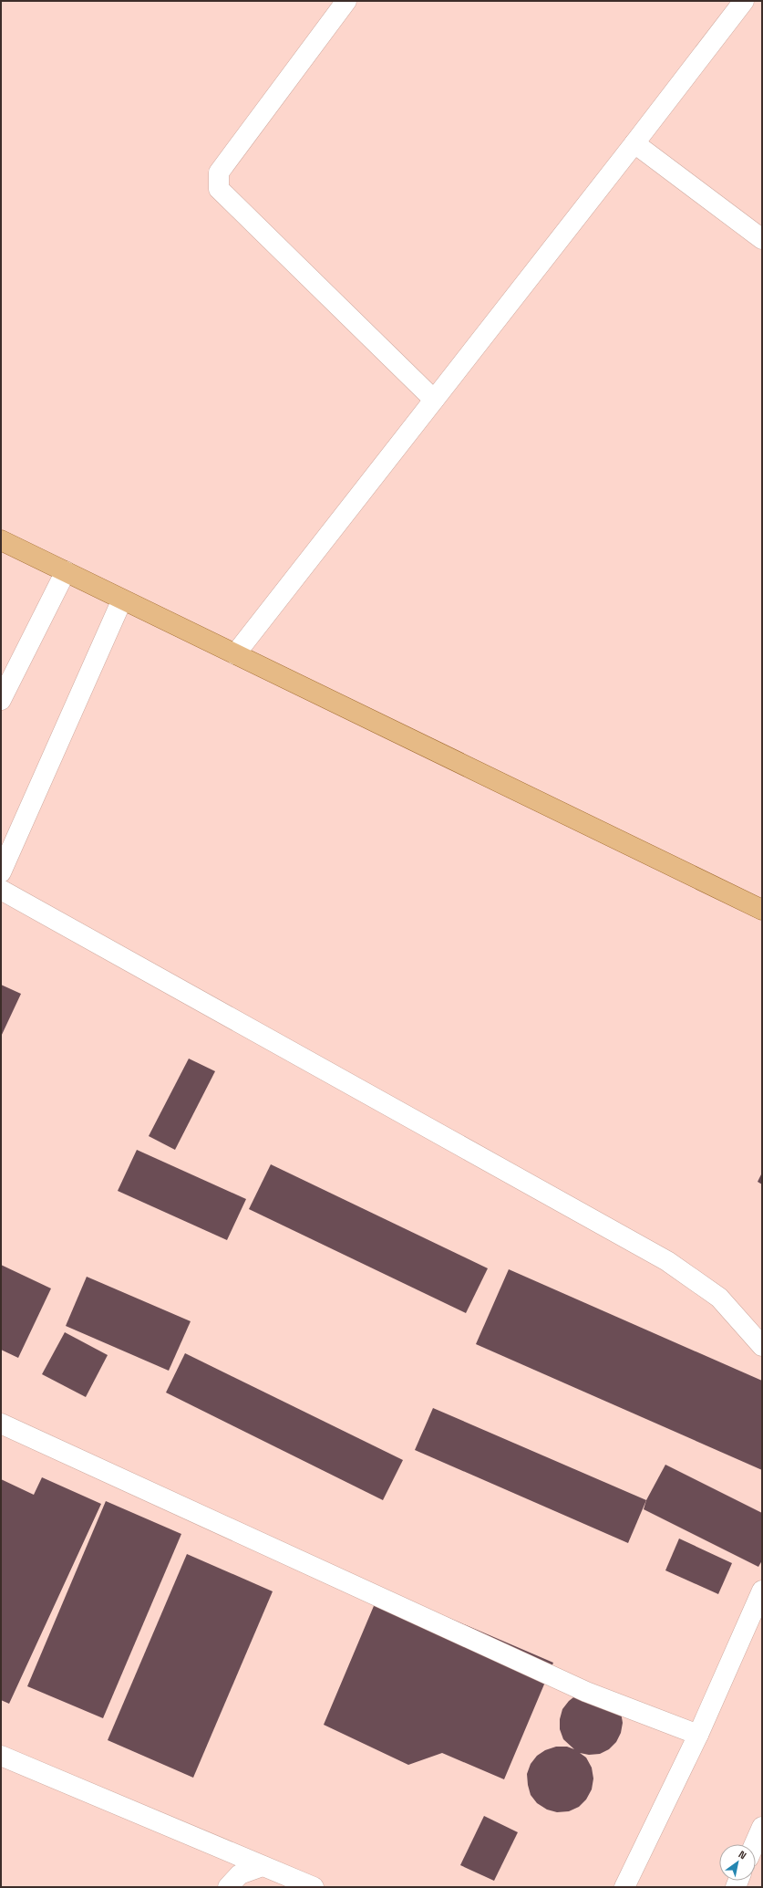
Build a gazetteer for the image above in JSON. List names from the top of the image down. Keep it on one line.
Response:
{"north":"top right"}
